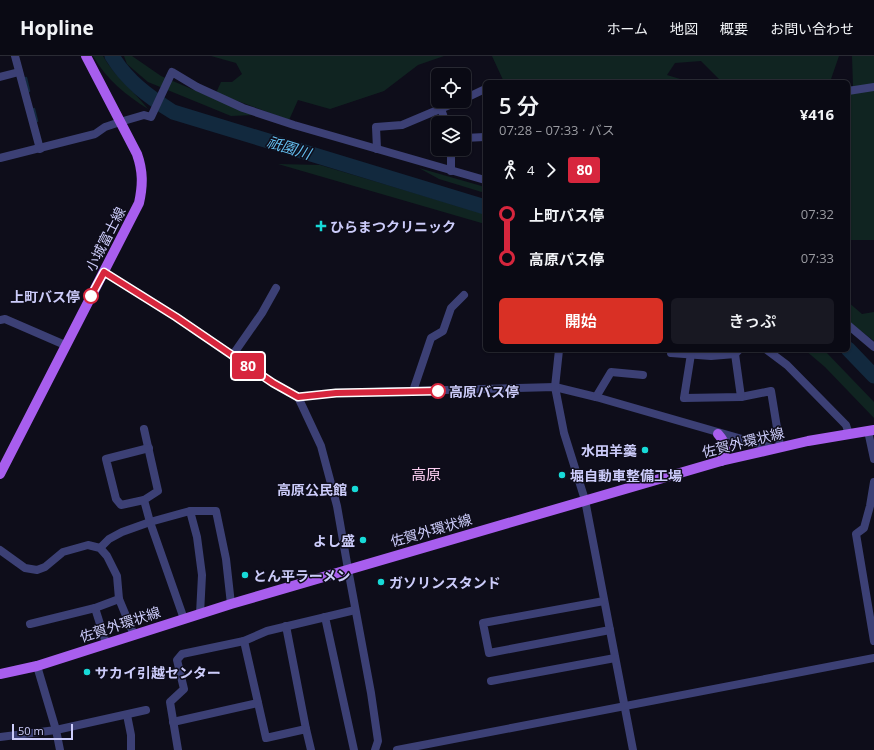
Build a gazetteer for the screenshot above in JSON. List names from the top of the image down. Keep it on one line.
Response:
{"streets":{"main road":["小城富士線","佐賀外環状線"]},"districts":["高原"],"water":["祇園川"],"places":{"health":["ひらまつクリニック"],"other":["上町バス停","高原バス停","水田羊羹","堀自動車整備工場","高原公民館","よし盛","とん平ラーメン","ガソリンスタンド","サカイ引越センター"]},"lines":["bus line 80"],"scale_bar":"50 m","page":{"header":"Hopline","nav":["ホーム","地図","概要","お問い合わせ"],"on_map":"80","heading":["5 分","07:28 – 07:33 · バス","¥416"],"legs":["4","80"],"list":[{"name":"上町バス停","value":"07:32"},{"name":"高原バス停","value":"07:33"}],"buttons":["開始","きっぷ"],"scale":"50 m"}}
